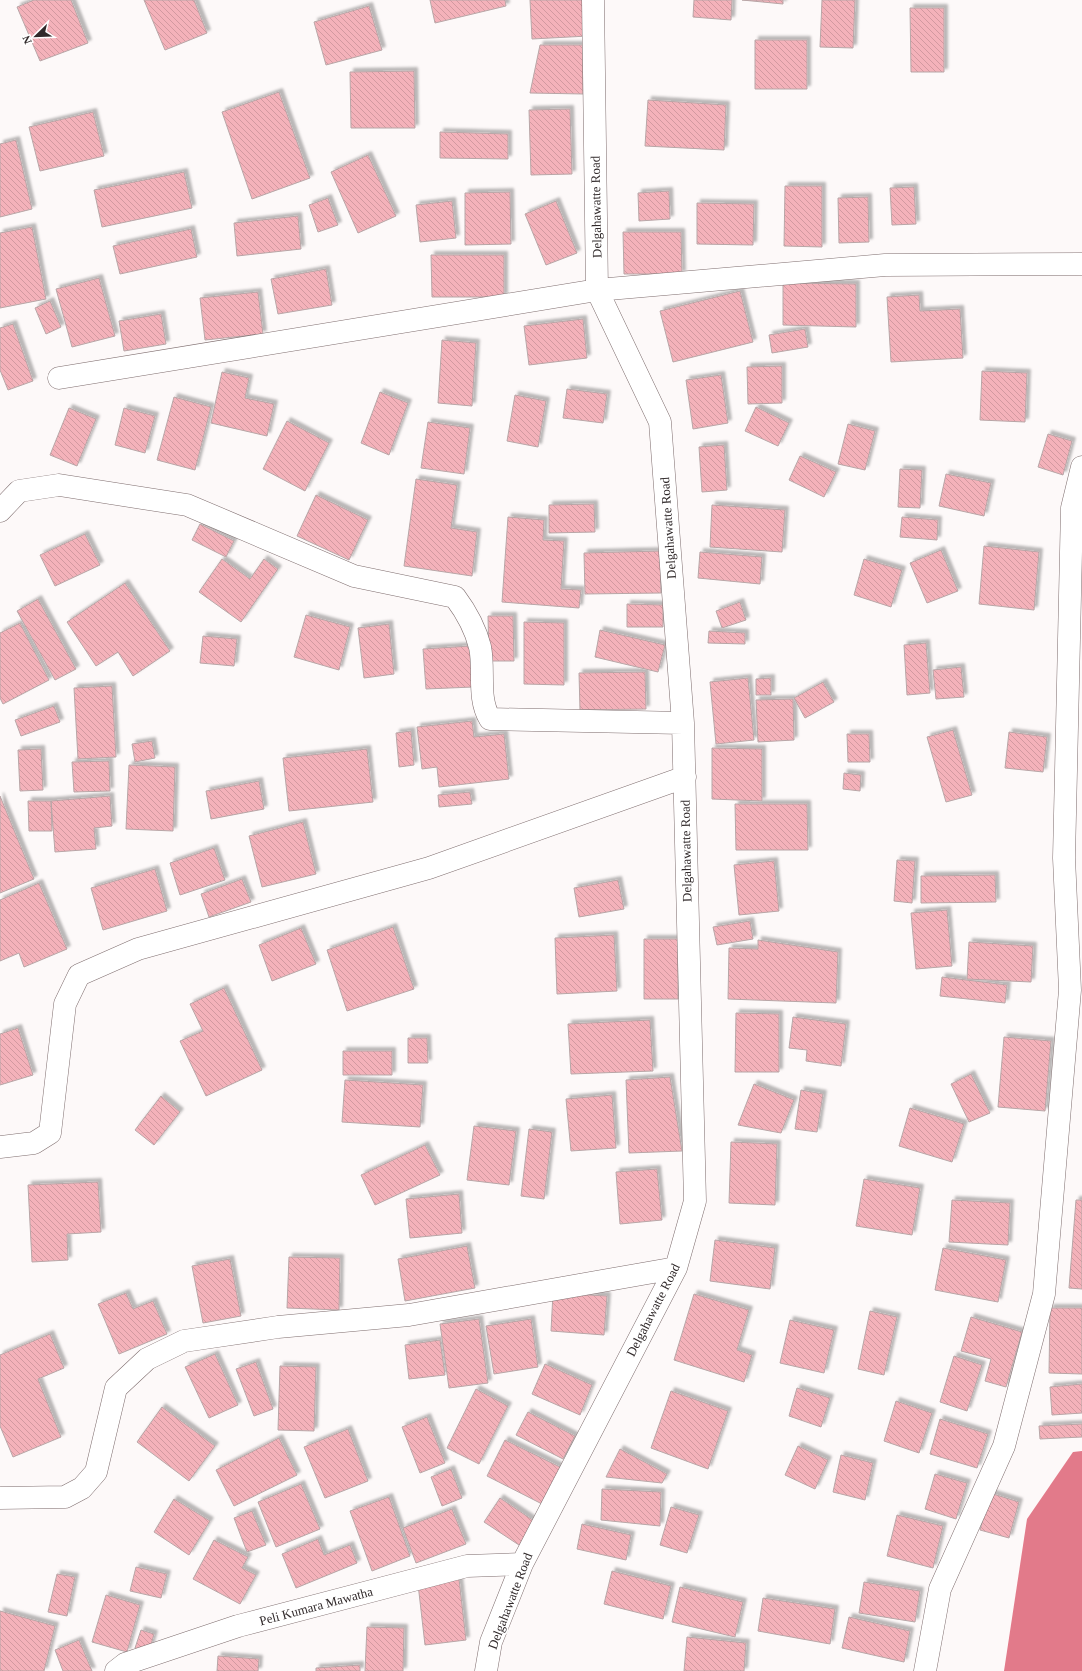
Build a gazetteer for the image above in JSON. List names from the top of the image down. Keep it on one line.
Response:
{"streets":{"street":["Delgahawatte Road","Peli Kumara Mawatha"]},"crossings":[["Delgahawatte Road","Peli Kumara Mawatha"]],"north":"bottom left"}
